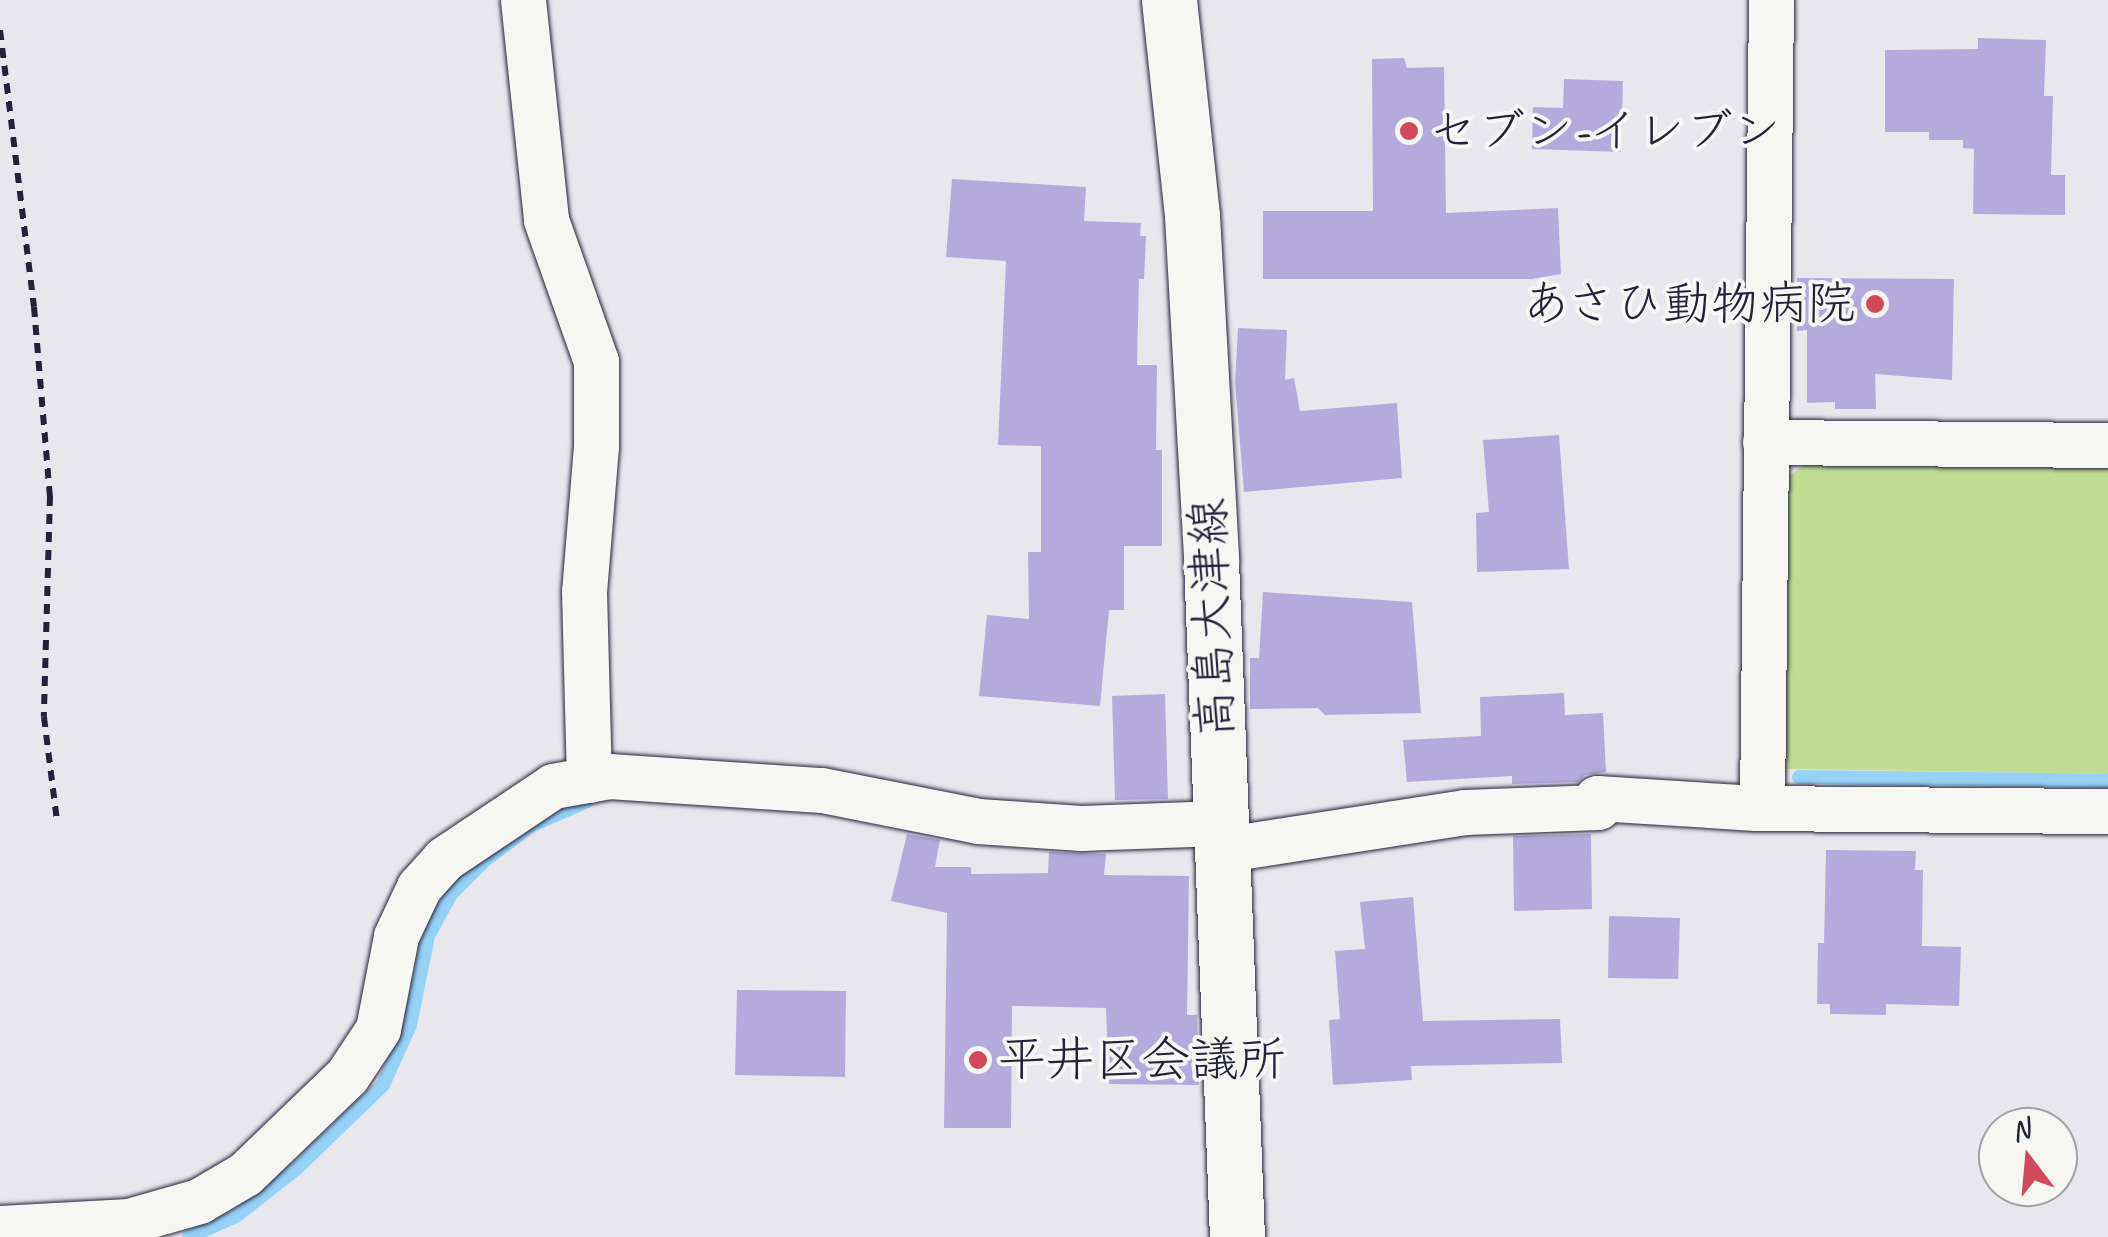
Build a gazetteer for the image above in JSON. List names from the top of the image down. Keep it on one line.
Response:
{"streets":{"main road":["高島大津線"]},"places":["セブン-イレブン","あさひ動物病院","平井区会議所"],"north":"top"}
